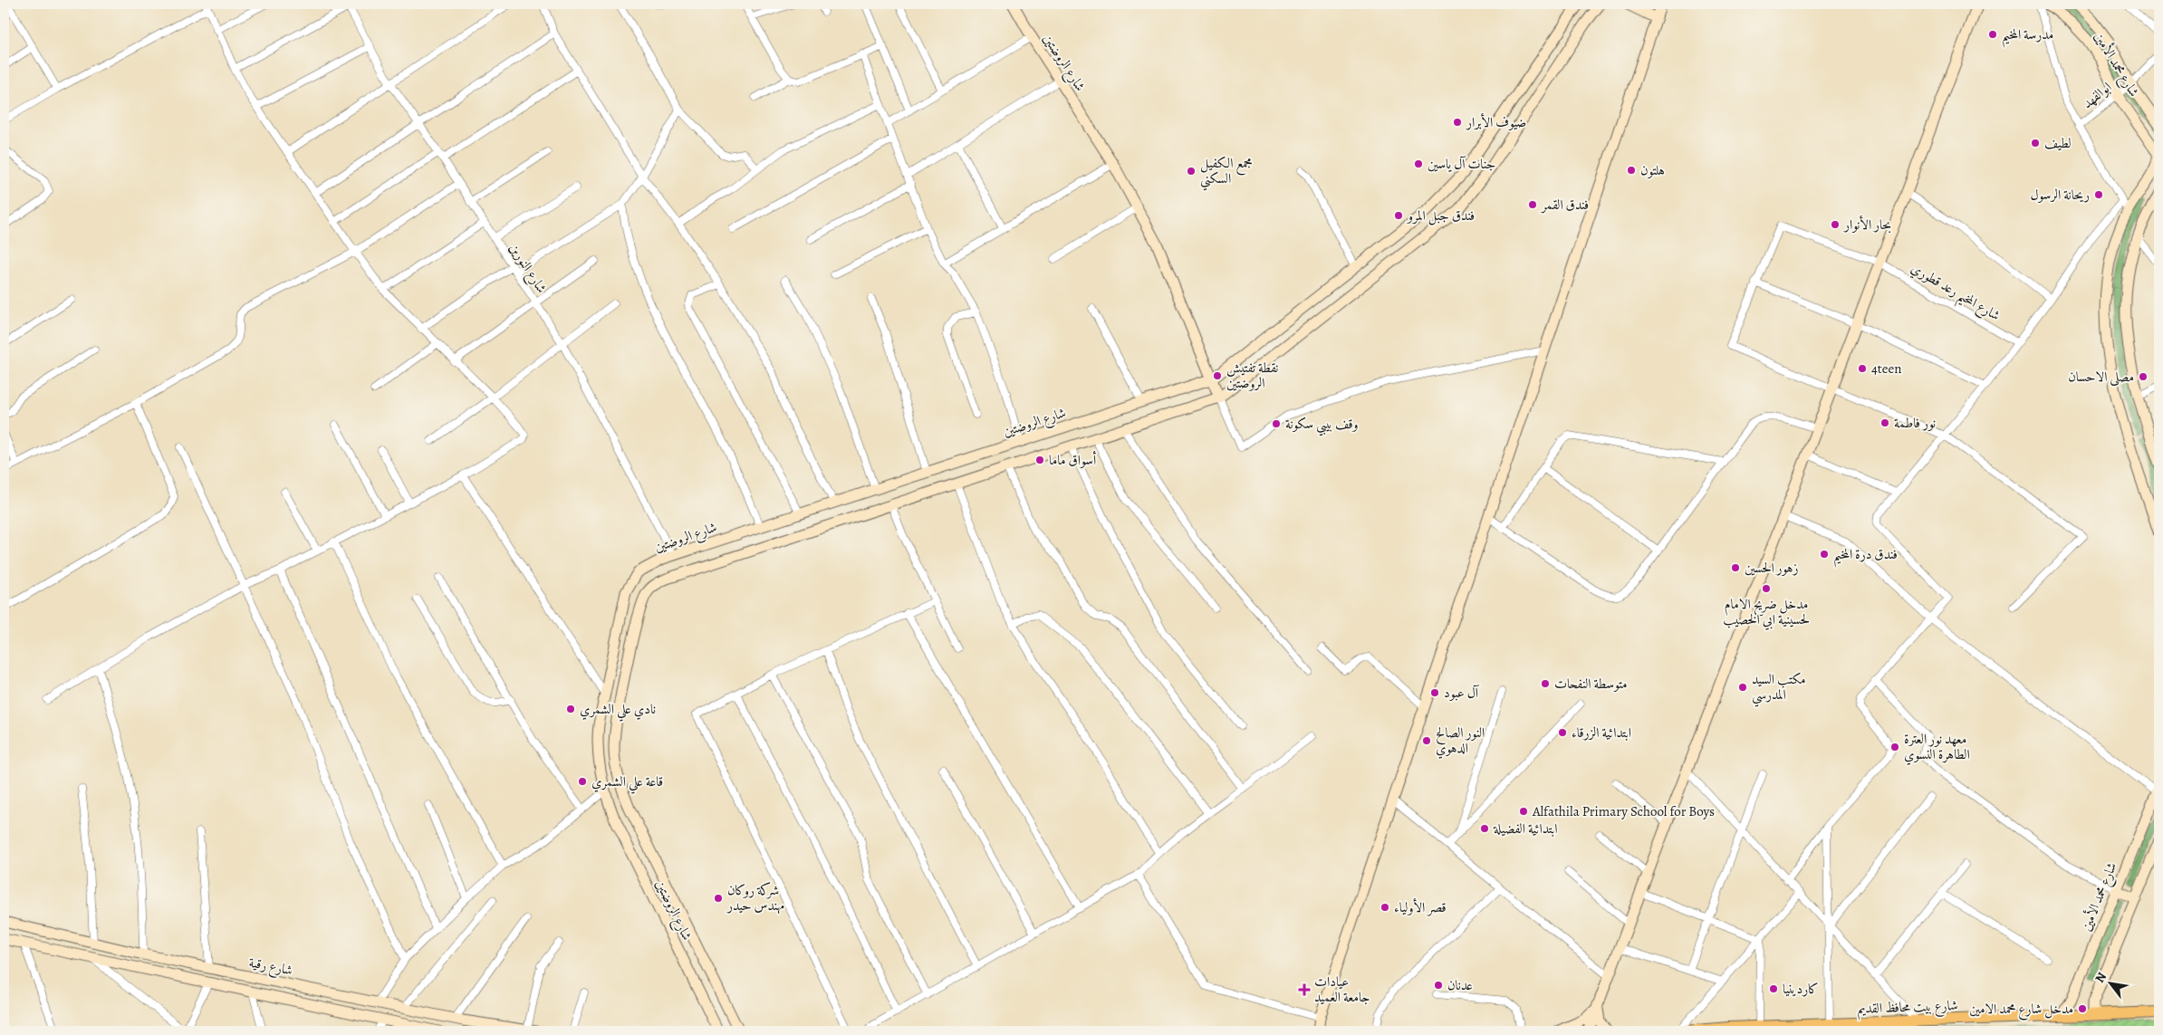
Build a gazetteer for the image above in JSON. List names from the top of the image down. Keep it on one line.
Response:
{"streets":{"main road":["شارع الروضتين","شارع محمد الأمين","شارع رقية","شارع بيت محافظ القديم"],"street":["ابوالفهد","شارع النورين","شارع المخيم رعد قطوري"]},"crossings":[["شارع الروضتين","شارع النورين"],["شارع محمد الأمين","ابوالفهد"],["شارع محمد الأمين","شارع بيت محافظ القديم"]],"places":{"other":["مدرسة المخيم","ضيوف الأبرار","لطيف","جنات آل ياسين","هلتون","مجمع الكفيل السكني","ريحانة الرسول","فندق القمر","فندق جبل المرو","بحار الأنوار","4teen","نقطة تفتيش الروضتين","مصلى الاحسان","نور فاطمة","وقف بيبي سكونة","أسواق ماما","فندق درة المخيم","زهور الحسين","مدخل ضريح الامام لحسينية ابي الخصيب","متوسطة النفحات","مكتب السيد المدرسي","آل عبود","نادي علي الشمري","ابتدائية الزرقاء","النور الصالح الدهوي","معهد نور العترة الطاهرة النسوي","قاعة علي الشمري","Alfathila Primary School for Boys","ابتدائية الفضيلة","شركة روكان مهندس حيدر","قصر الأولياء","عدنان","كاردينيا","مدخل شارع محمد الامين"],"health":["عيادات جامعة العميد"]},"north":"top left"}
